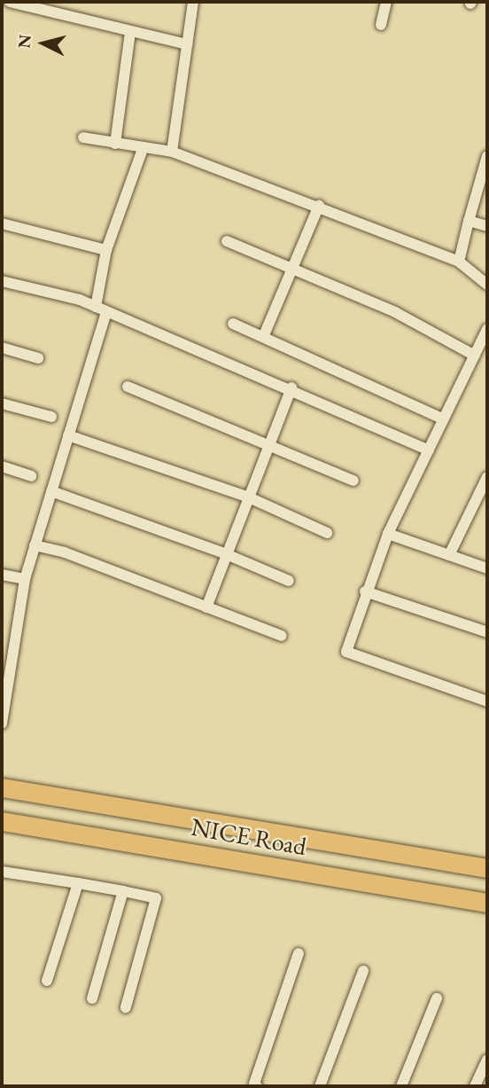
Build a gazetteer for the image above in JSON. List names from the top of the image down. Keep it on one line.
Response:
{"streets":{"highway":["NICE Road"]},"north":"left"}
